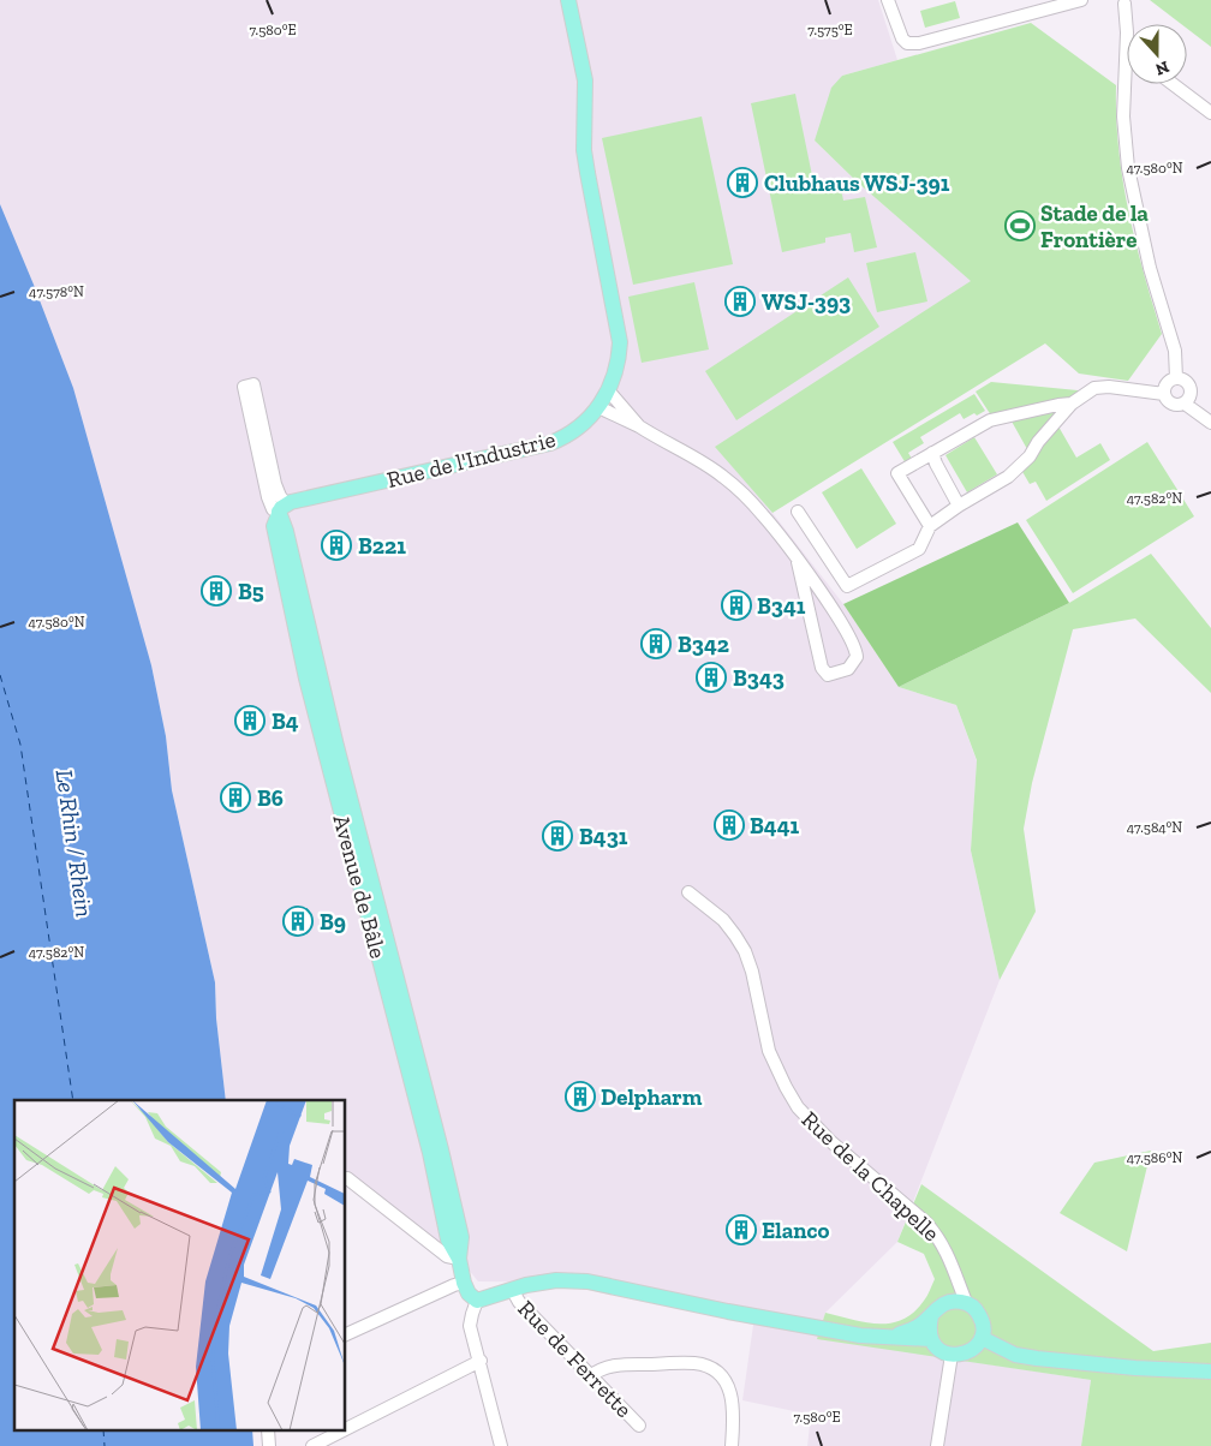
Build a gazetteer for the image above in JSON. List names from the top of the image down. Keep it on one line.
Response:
{"streets":{"main road":["Rue de l'Industrie","Avenue de Bâle"],"street":["Rue de la Chapelle","Rue de Ferrette"]},"crossings":[["Rue de l'Industrie","Avenue de Bâle"]],"water":["Le Rhin / Rhein"],"places":{"building":["Clubhaus WSJ-391","WSJ-393","B221","B5","B341","B342","B343","B4","B6","B441","B431","B9","Delpharm","Elanco"],"sports":["Stade de la Frontière"]},"north":"bottom","coordinates":["7.580°E","7.575°E","47.580°N","47.578°N","47.582°N","47.584°N","47.586°N"]}
